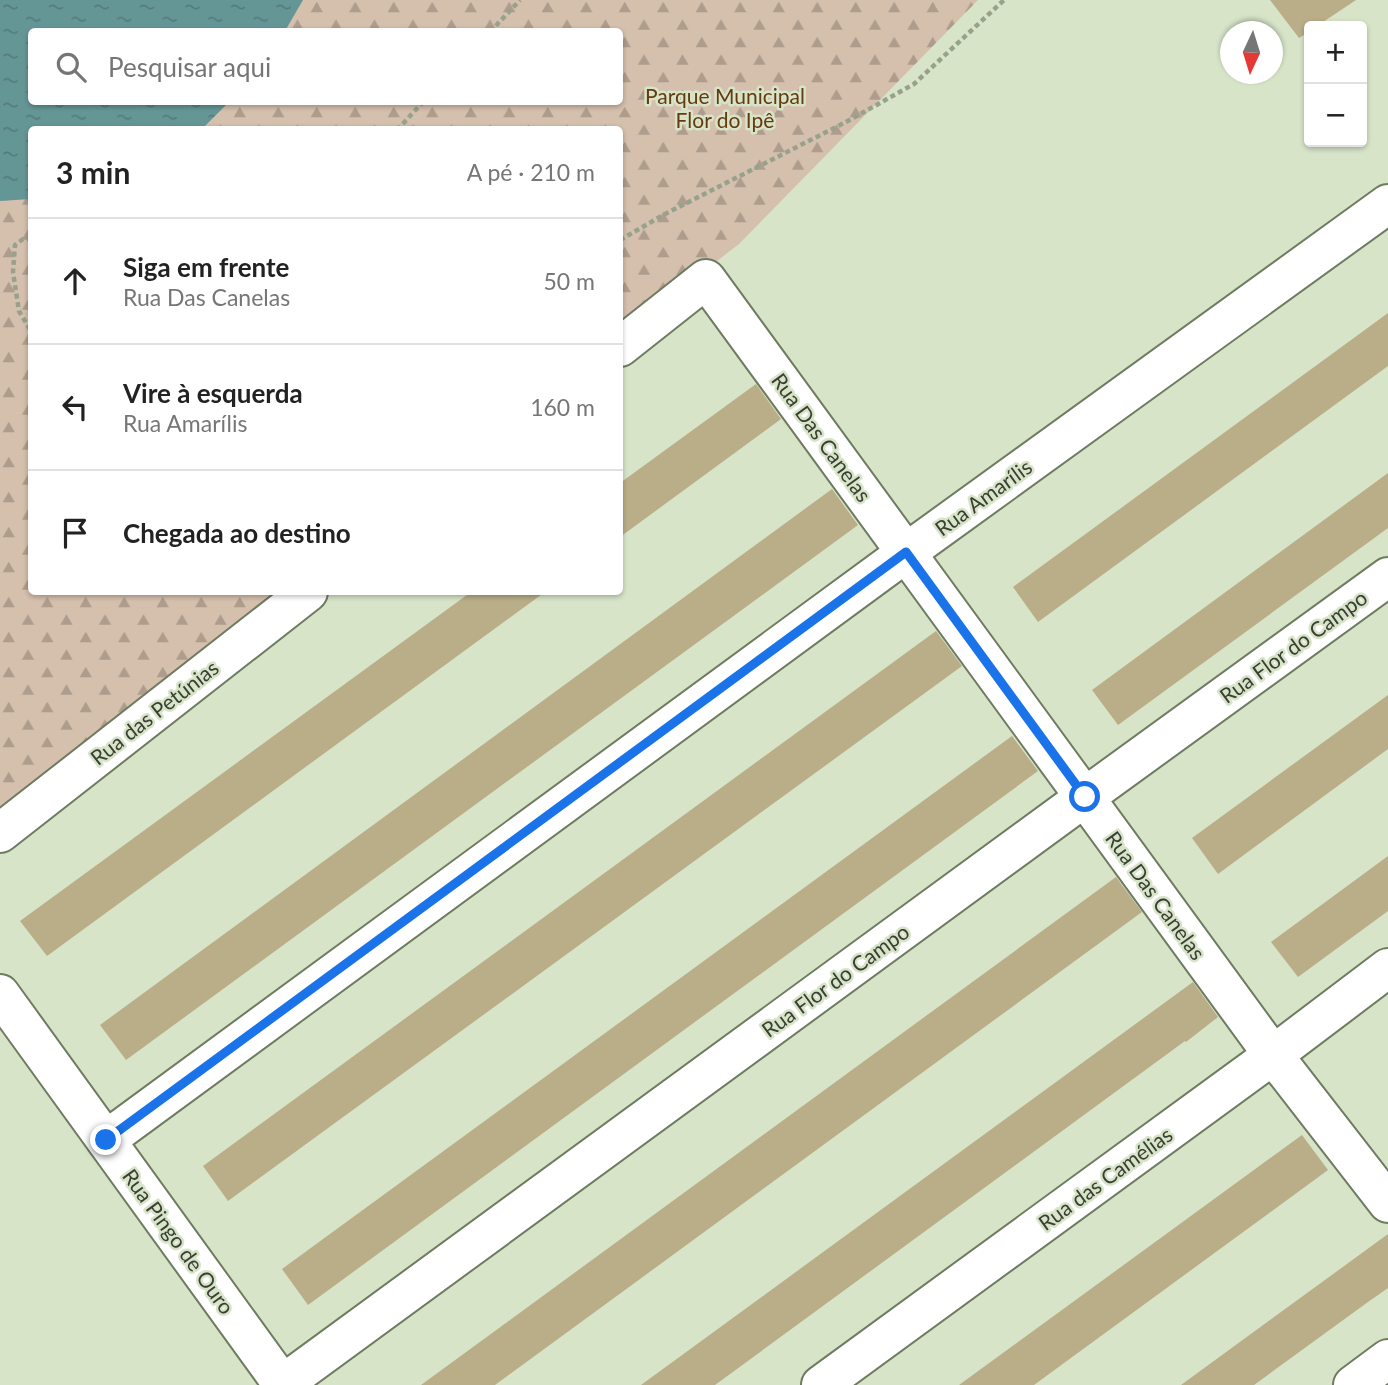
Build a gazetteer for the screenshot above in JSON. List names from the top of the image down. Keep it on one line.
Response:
{"streets":{"street":["Rua Das Canelas","Rua Amarílis","Rua Flor do Campo","Rua das Petúnias","Rua das Camélias","Rua Pingo de Ouro"]},"crossings":[["Rua Das Canelas","Rua Amarílis"],["Rua Das Canelas","Rua Flor do Campo"],["Rua Das Canelas","Rua das Camélias"],["Rua Amarílis","Rua Pingo de Ouro"],["Rua Flor do Campo","Rua Pingo de Ouro"]],"parks":["Parque Municipal Flor do Ipê"],"north":"bottom","page":{"map_buttons":["+","−"],"search":"Pesquisar aqui","heading":["3 min","A pé · 210 m"],"list":[["Siga em frente","Rua Das Canelas","50 m"],["Vire à esquerda","Rua Amarílis","160 m"],"Chegada ao destino"]}}
